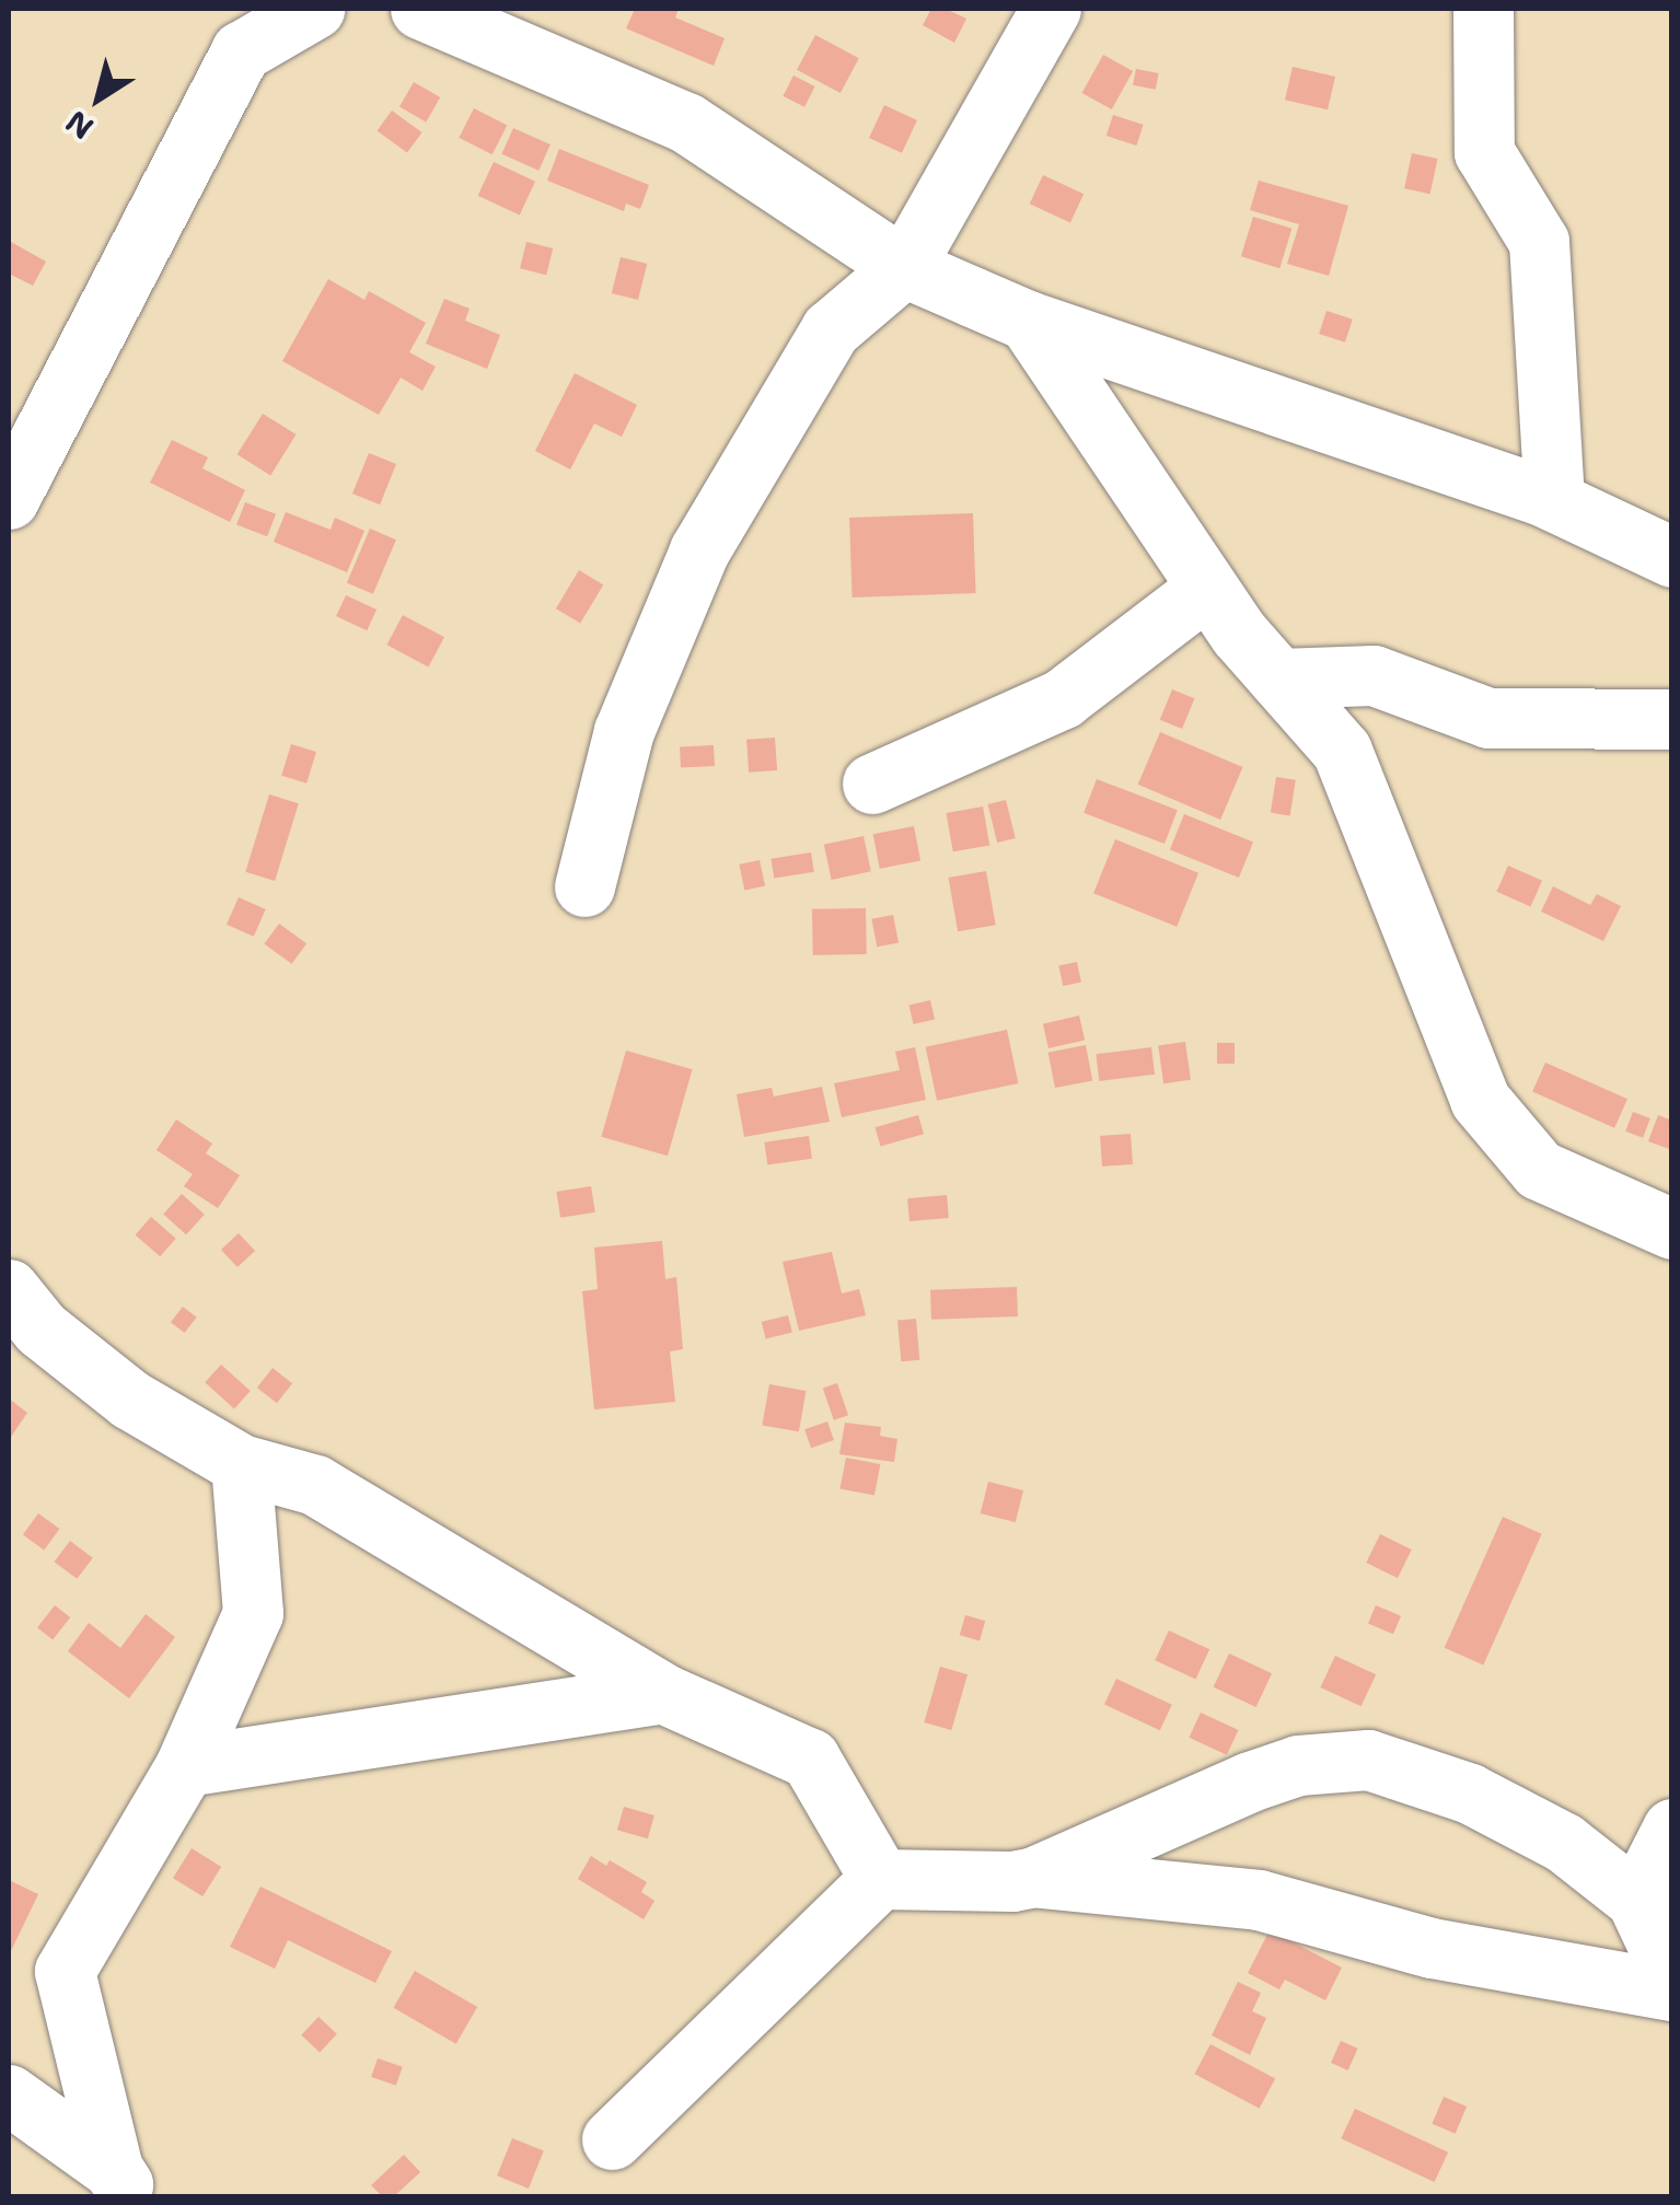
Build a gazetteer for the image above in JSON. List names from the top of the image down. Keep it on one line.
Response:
{"north":"bottom left"}
